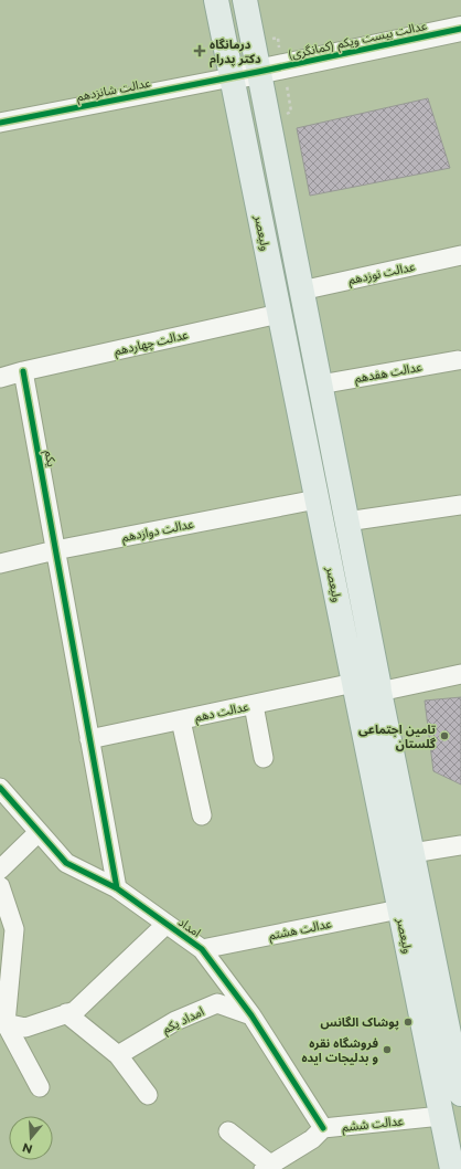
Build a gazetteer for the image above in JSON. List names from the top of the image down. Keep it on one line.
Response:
{"streets":{"main road":["ولیعصر"],"street":["عدالت بیست ویکم (کمانگری)","عدالت شانزدهم","عدالت نوزدهم","عدالت چهاردهم","عدالت هفدهم","یکم","عدالت دوازدهم","عدالت دهم","امداد","عدالت هشتم","امداد یکم","عدالت ششم"]},"crossings":[["عدالت بیست ویکم (کمانگری)","عدالت شانزدهم"],["عدالت بیست ویکم (کمانگری)","ولیعصر"],["عدالت شانزدهم","ولیعصر"],["ولیعصر","عدالت نوزدهم"],["ولیعصر","عدالت چهاردهم"],["ولیعصر","عدالت هفدهم"],["ولیعصر","عدالت دوازدهم"],["ولیعصر","عدالت دهم"],["ولیعصر","عدالت هشتم"],["ولیعصر","عدالت ششم"],["عدالت چهاردهم","یکم"],["یکم","عدالت دوازدهم"],["یکم","عدالت دهم"],["یکم","امداد"],["امداد","عدالت هشتم"],["امداد","امداد یکم"],["امداد","عدالت ششم"]],"places":{"health":["درمانگاه دکتر پدرام"],"other":["تامین اجتماعی گلستان","پوشاک الگانس","فروشگاه نقره و بدلیجات ایده"]},"north":"bottom"}
